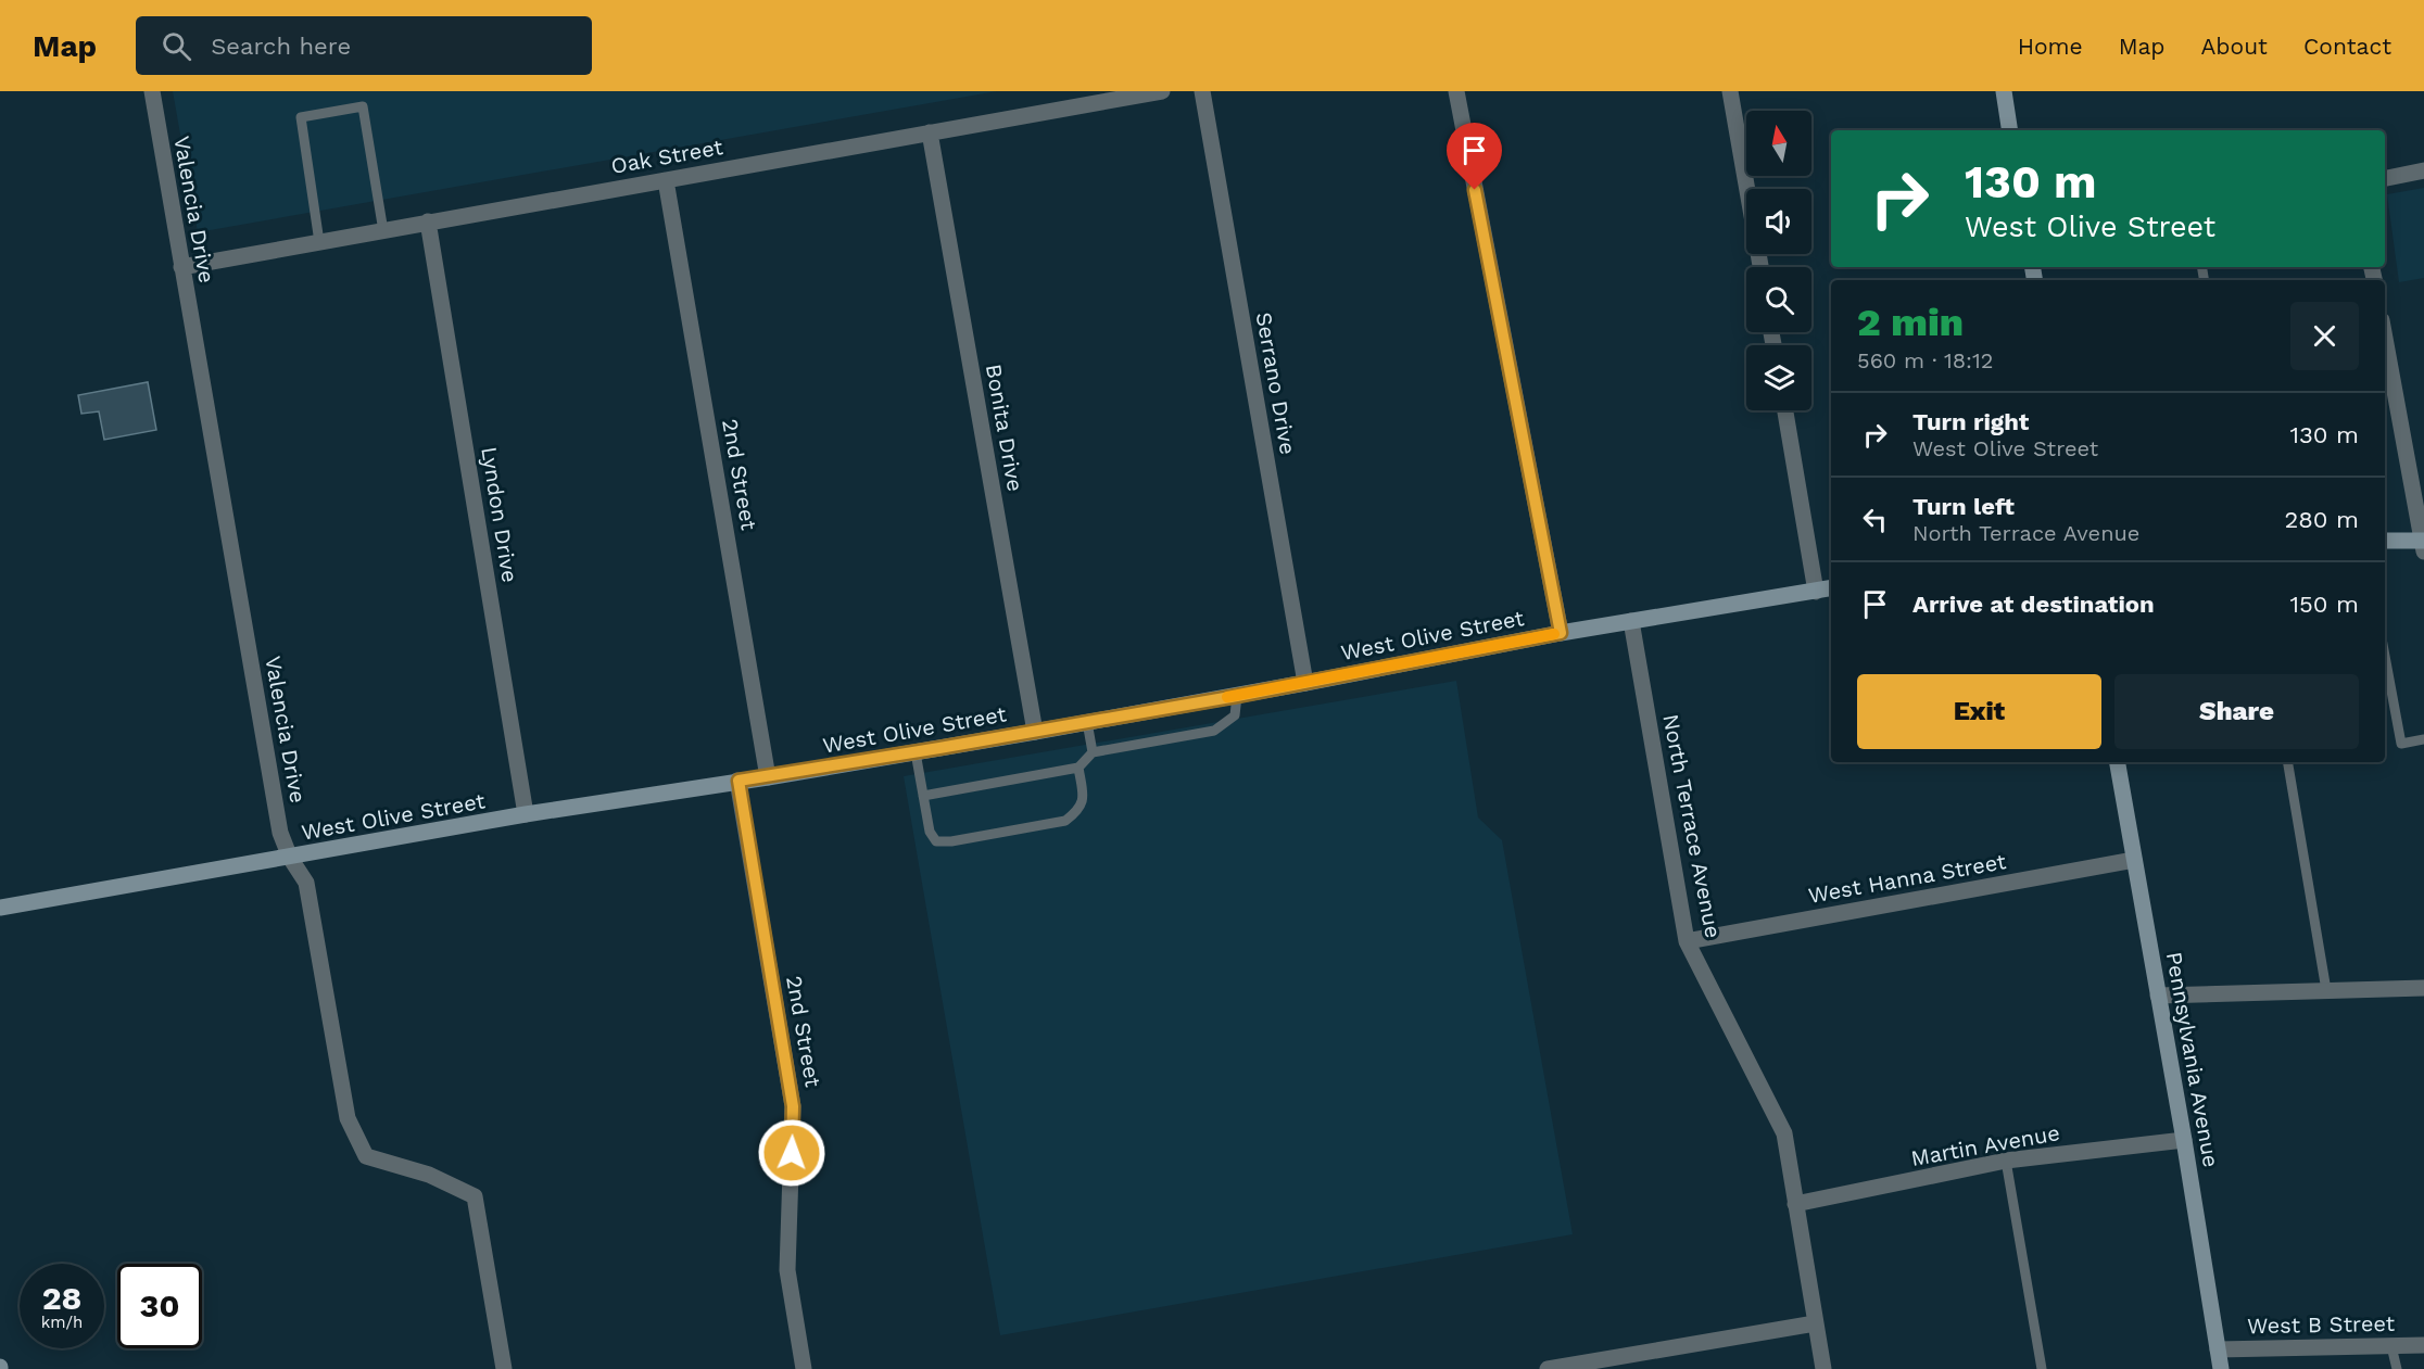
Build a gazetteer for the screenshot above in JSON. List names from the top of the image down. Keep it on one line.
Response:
{"streets":{"street":["Oak Street","Valencia Drive","Serrano Drive","Bonita Drive","2nd Street","Lyndon Drive","West Olive Street","North Terrace Avenue","West Hanna Street","Pennsylvania Avenue","Martin Avenue","West B Street"]},"crossings":[["Oak Street","Valencia Drive"],["Oak Street","Bonita Drive"],["Oak Street","2nd Street"],["Oak Street","Lyndon Drive"],["Valencia Drive","West Olive Street"],["Serrano Drive","West Olive Street"],["Bonita Drive","West Olive Street"],["2nd Street","West Olive Street"],["Lyndon Drive","West Olive Street"],["West Olive Street","North Terrace Avenue"],["North Terrace Avenue","West Hanna Street"],["North Terrace Avenue","Martin Avenue"],["West Hanna Street","Pennsylvania Avenue"],["Pennsylvania Avenue","Martin Avenue"],["Pennsylvania Avenue","West B Street"]],"north":"top","page":{"header":"Map","search":"Search here","nav":["Home","Map","About","Contact"],"turn":["130 m","West Olive Street"],"heading":["2 min","560 m · 18:12"],"list":[{"name":"Turn right","note":"West Olive Street","value":"130 m"},{"name":"Turn left","note":"North Terrace Avenue","value":"280 m"},{"name":"Arrive at destination","value":"150 m"}],"buttons":["Exit","Share"],"speed":"28 km/h","limit":"30"}}
